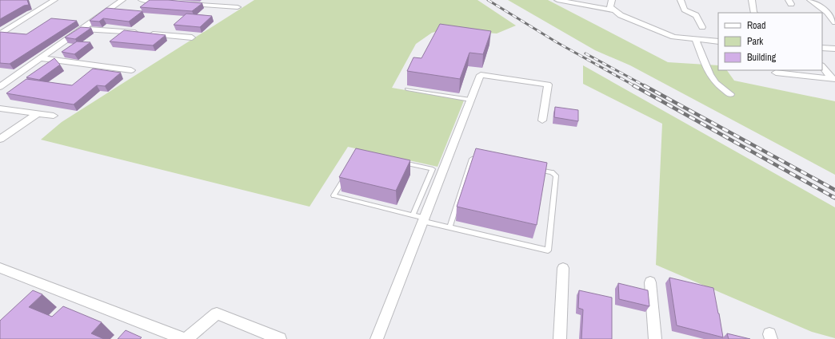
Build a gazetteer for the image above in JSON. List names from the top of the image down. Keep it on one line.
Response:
{"legend":["Road","Park","Building"]}
